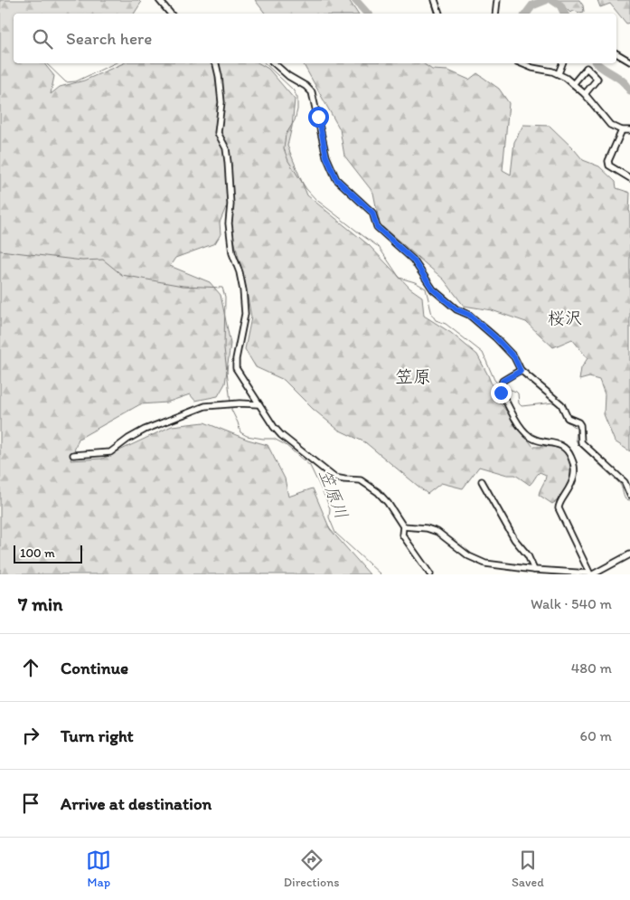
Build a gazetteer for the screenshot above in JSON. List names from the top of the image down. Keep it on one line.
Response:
{"districts":["桜沢","笠原"],"water":["笠原川"],"scale_bar":"100 m","page":{"search":"Search here","scale":"100 m","heading":["7 min","Walk · 540 m"],"list":[["Continue","480 m"],["Turn right","60 m"],"Arrive at destination"],"nav":["Map","Directions","Saved"]}}
